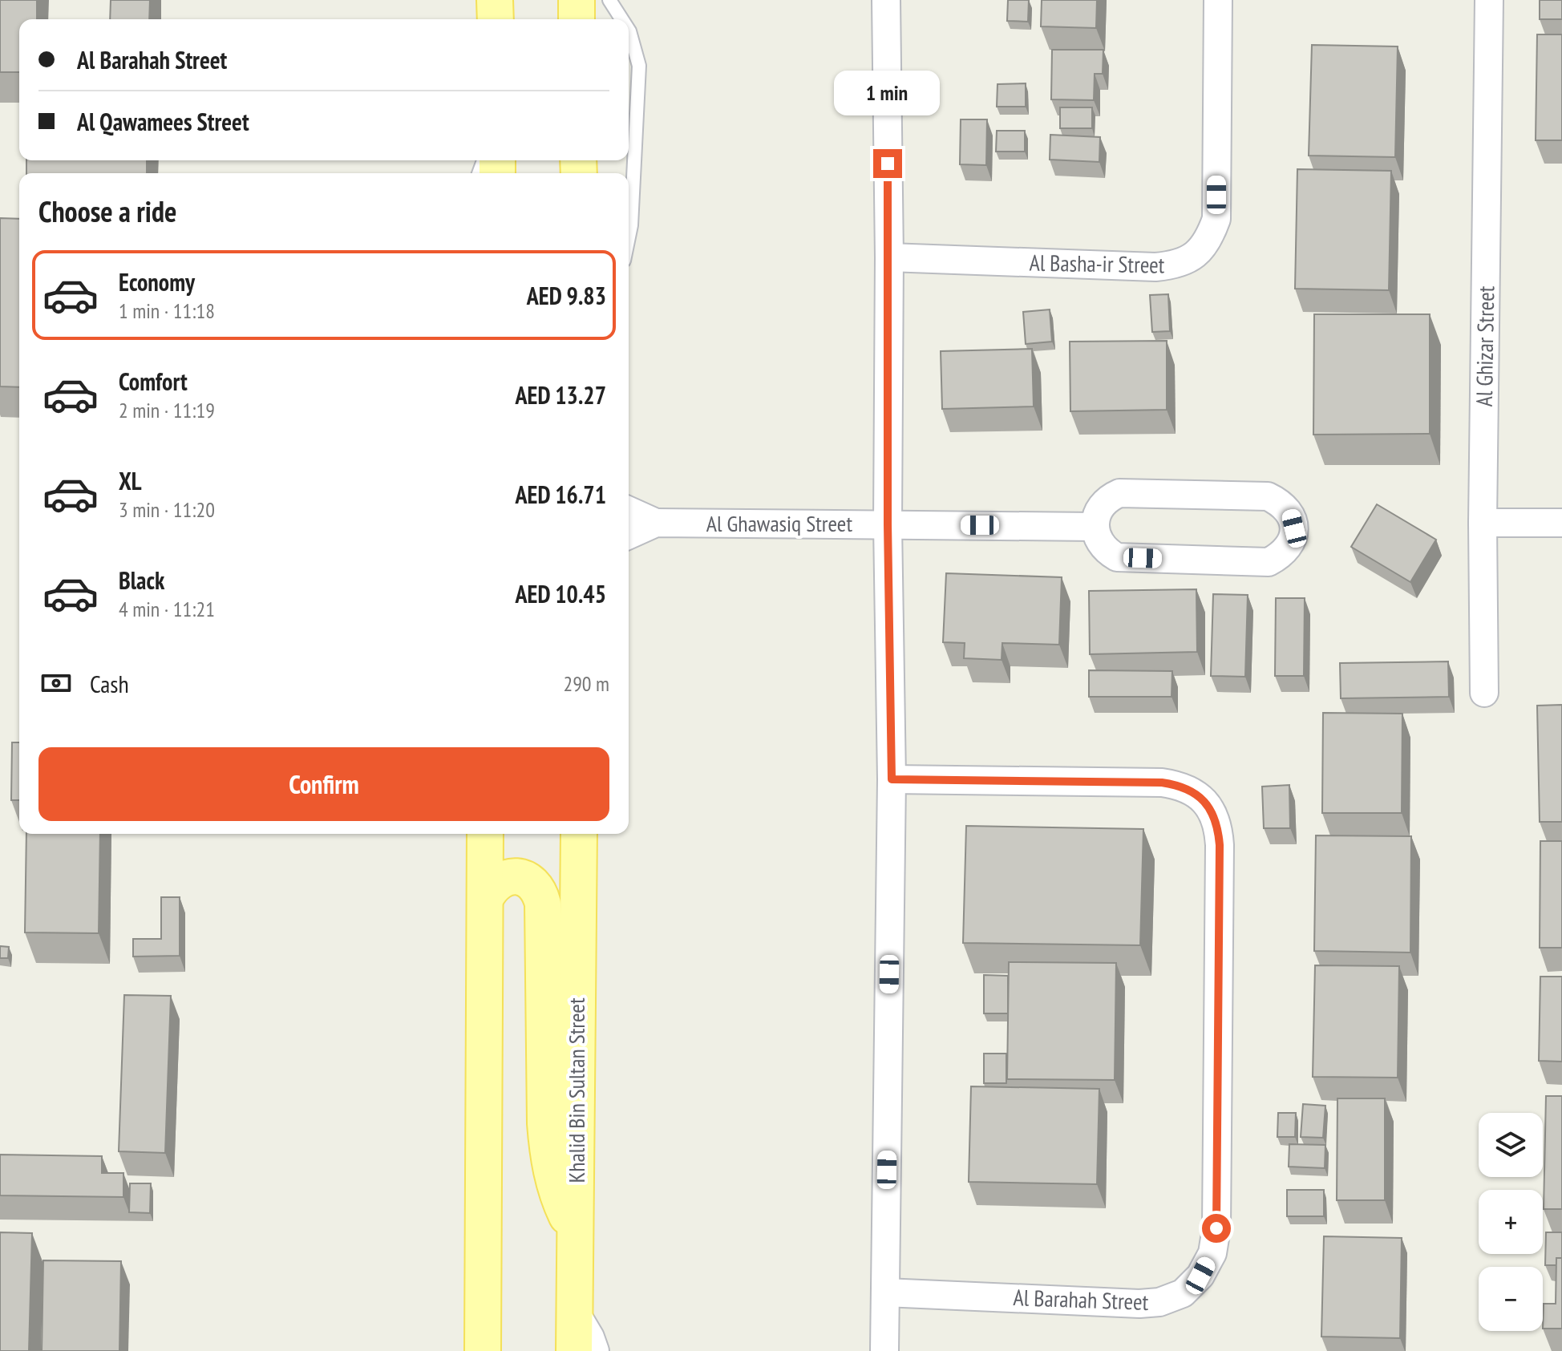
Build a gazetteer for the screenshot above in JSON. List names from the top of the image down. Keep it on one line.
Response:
{"streets":{"main road":["Khalid Bin Sultan Street"],"street":["Al Basha-ir Street","Al Ghizar Street","Al Ghawasiq Street","Al Barahah Street"]},"page":{"banner":["Al Barahah Street","Al Qawamees Street"],"bubble":"1 min","heading":"Choose a ride","list":[{"name":"Economy","note":"1 min · 11:18","value":"AED 9.83"},{"name":"Comfort","note":"2 min · 11:19","value":"AED 13.27"},{"name":"XL","note":"3 min · 11:20","value":"AED 16.71"},{"name":"Black","note":"4 min · 11:21","value":"AED 10.45"}],"pay":["Cash","290 m"],"buttons":"Confirm","map_buttons":["+","−"]}}
